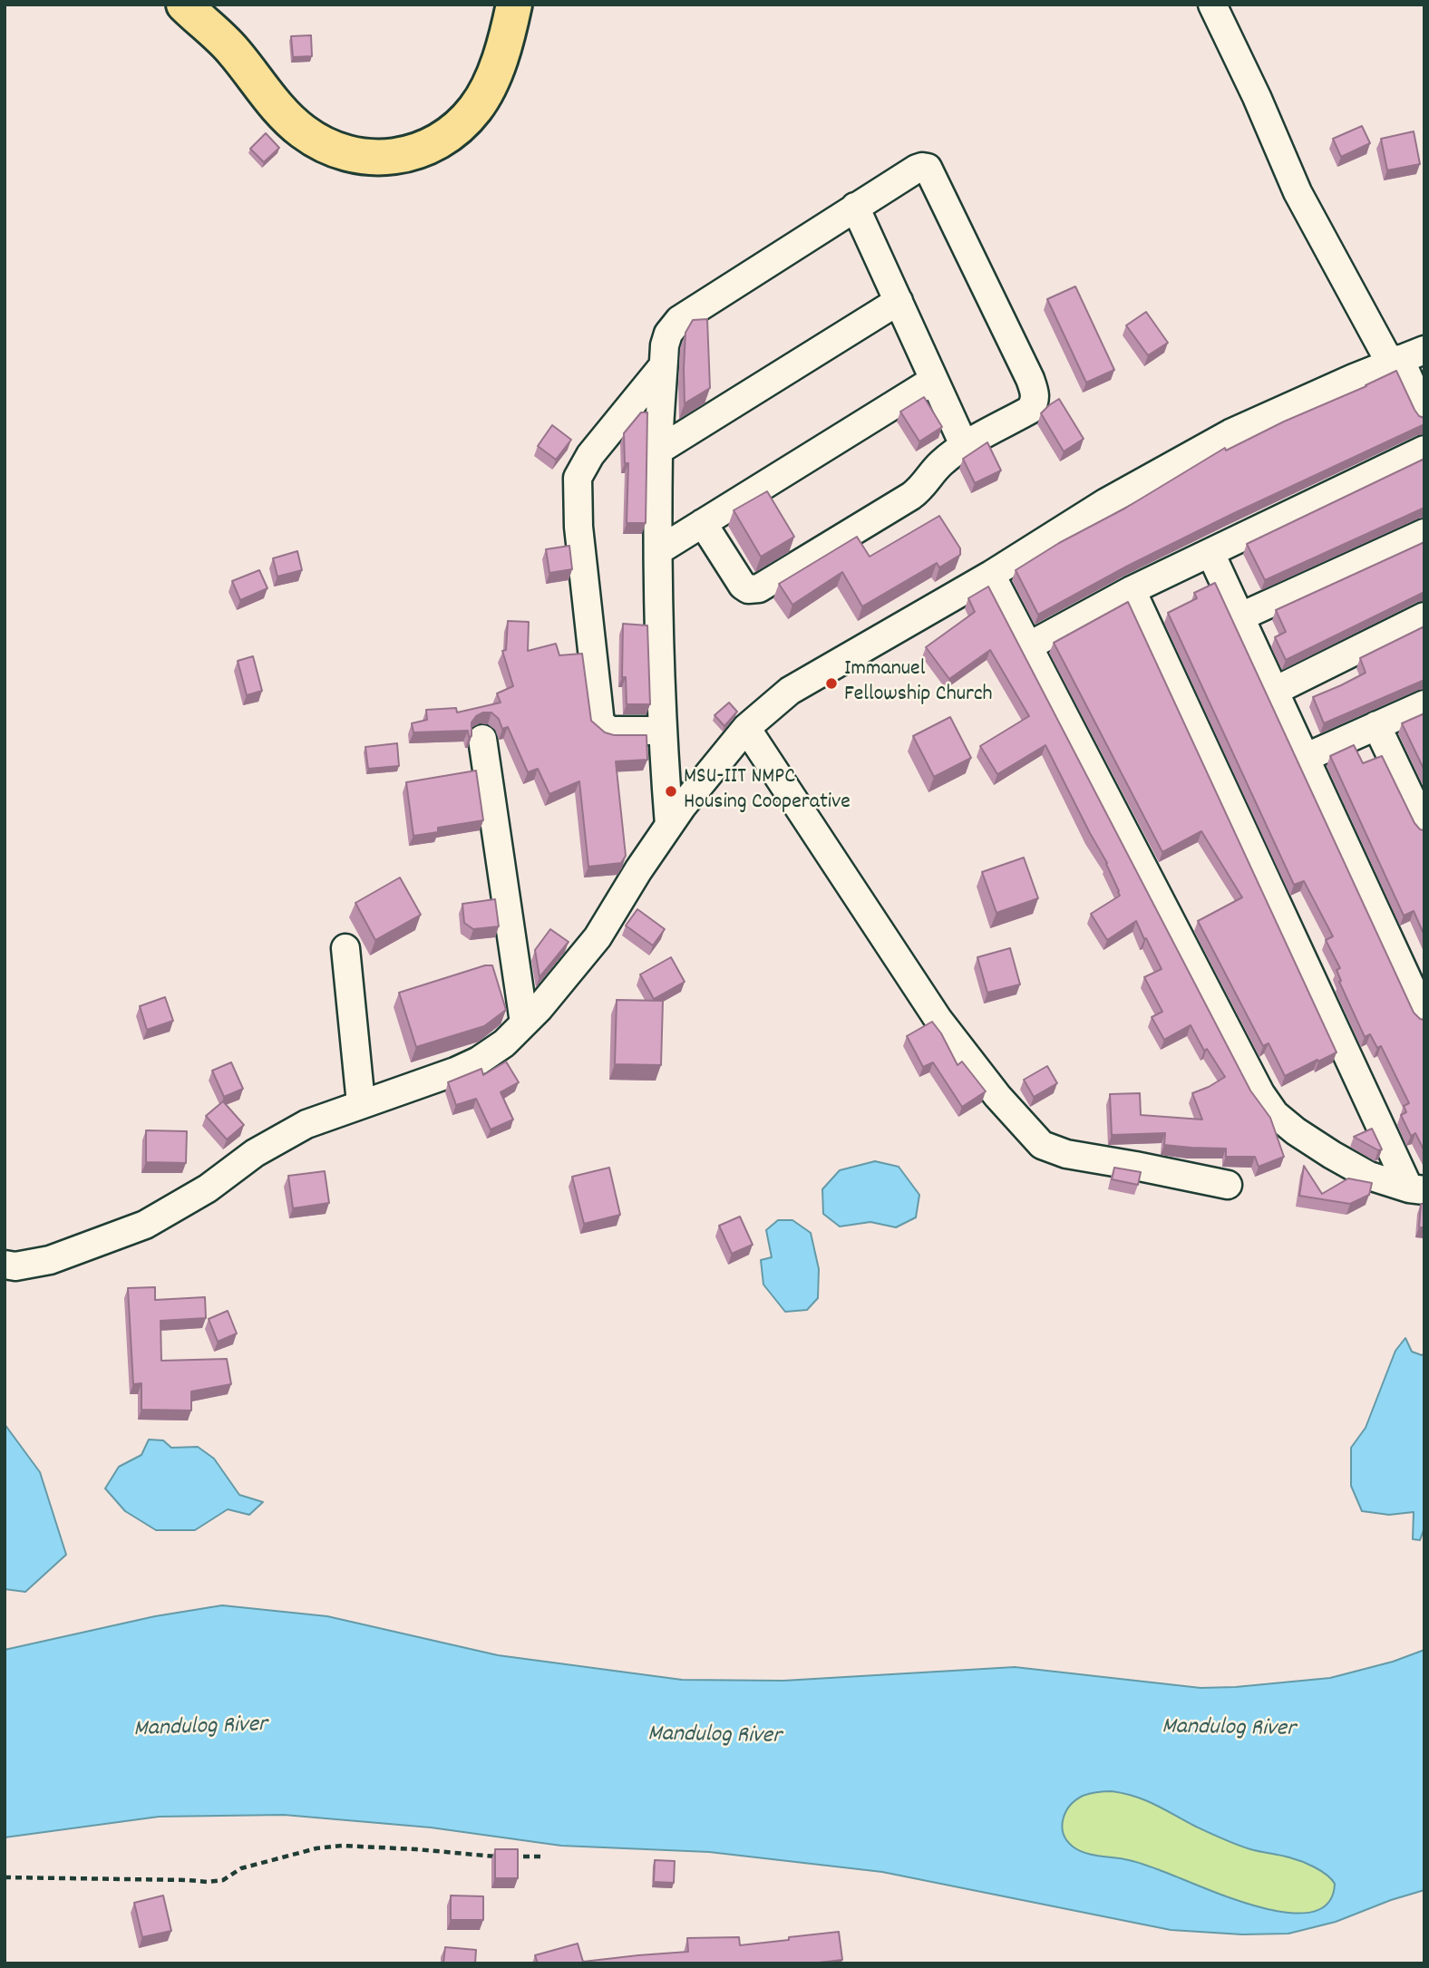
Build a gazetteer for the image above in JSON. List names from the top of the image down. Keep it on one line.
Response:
{"water":["Mandulog River"],"places":["Immanuel Fellowship Church","MSU-IIT NMPC Housing Cooperative"]}
